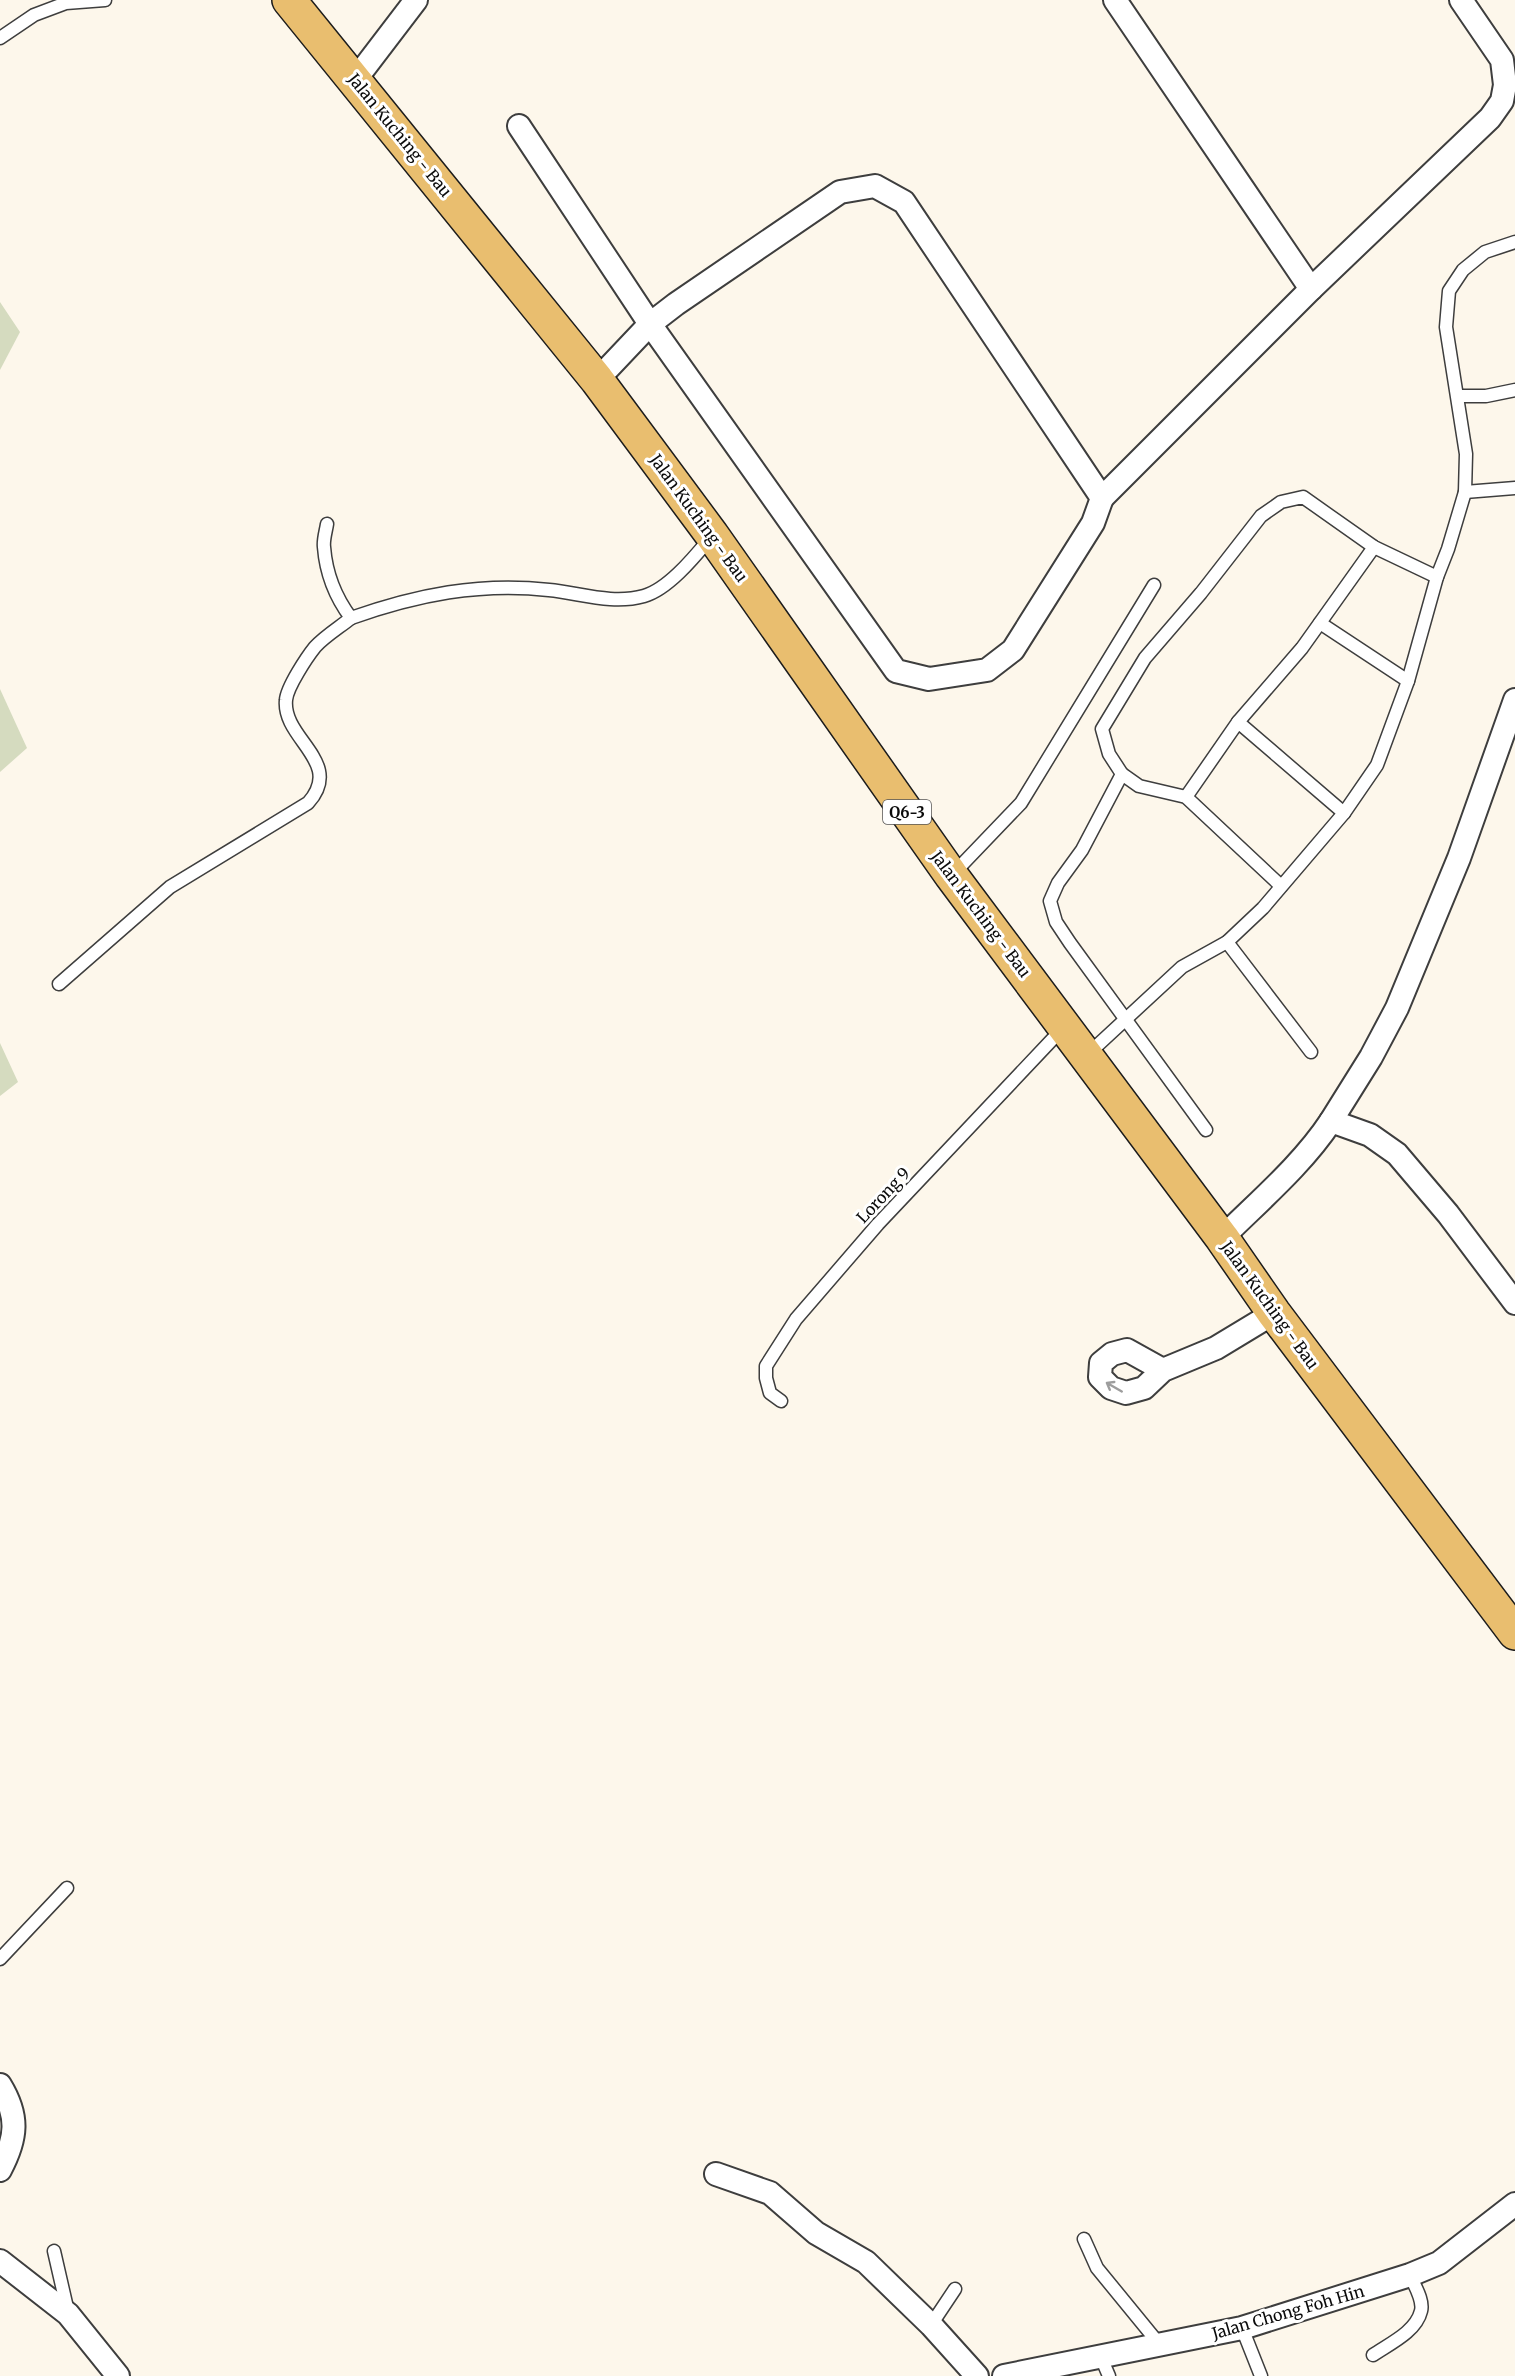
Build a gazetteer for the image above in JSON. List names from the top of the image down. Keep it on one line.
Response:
{"streets":{"main road":["Jalan Kuching - Bau","Q6-3"],"street":["Jalan Chong Foh Hin"],"lane":["Lorong 9"]},"crossings":[["Jalan Kuching - Bau","Lorong 9"]]}
